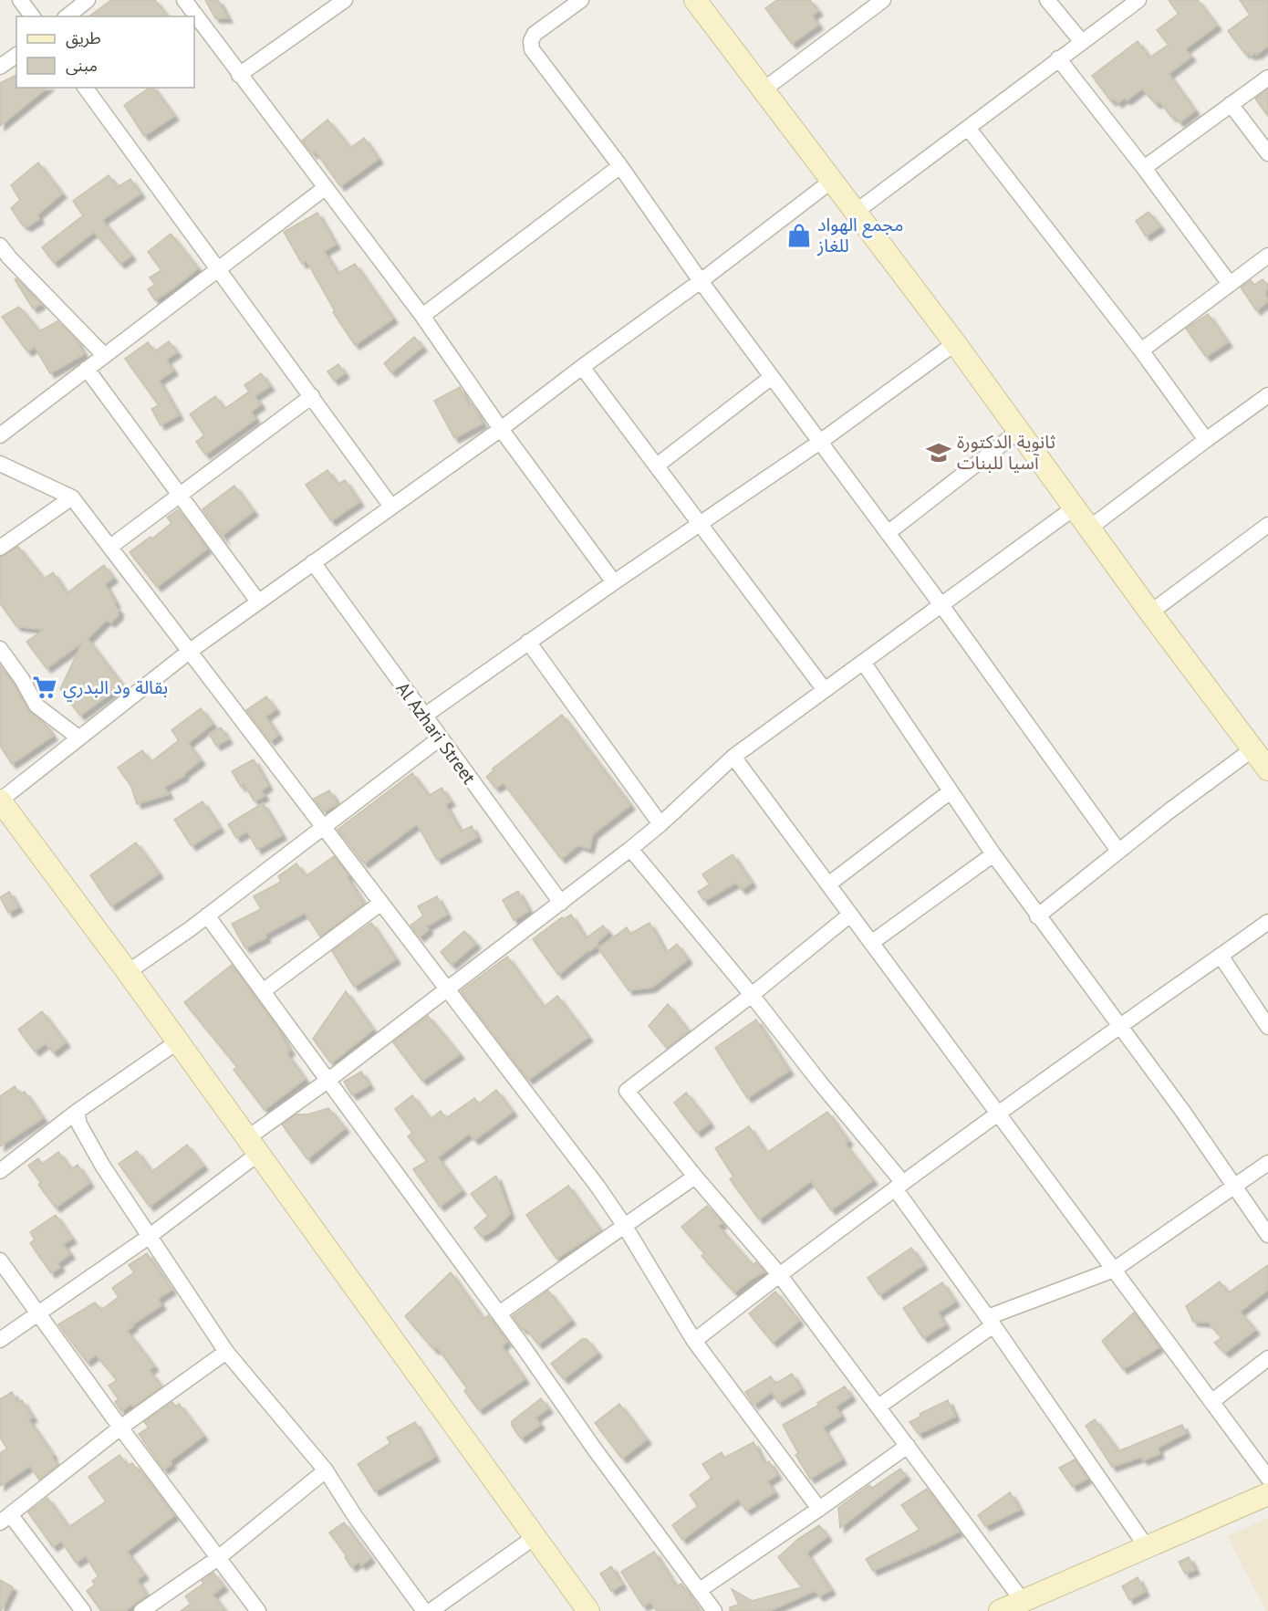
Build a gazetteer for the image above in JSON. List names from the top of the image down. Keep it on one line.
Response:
{"streets":{"street":["Al Azhari Street"]},"places":{"shop":["مجمع الهواد للغاز"],"school or university":["ثانوية الدكتورة آسيا للبنات"],"supermarket":["بقالة ود البدري"]},"legend":["طريق","مبنى"]}
